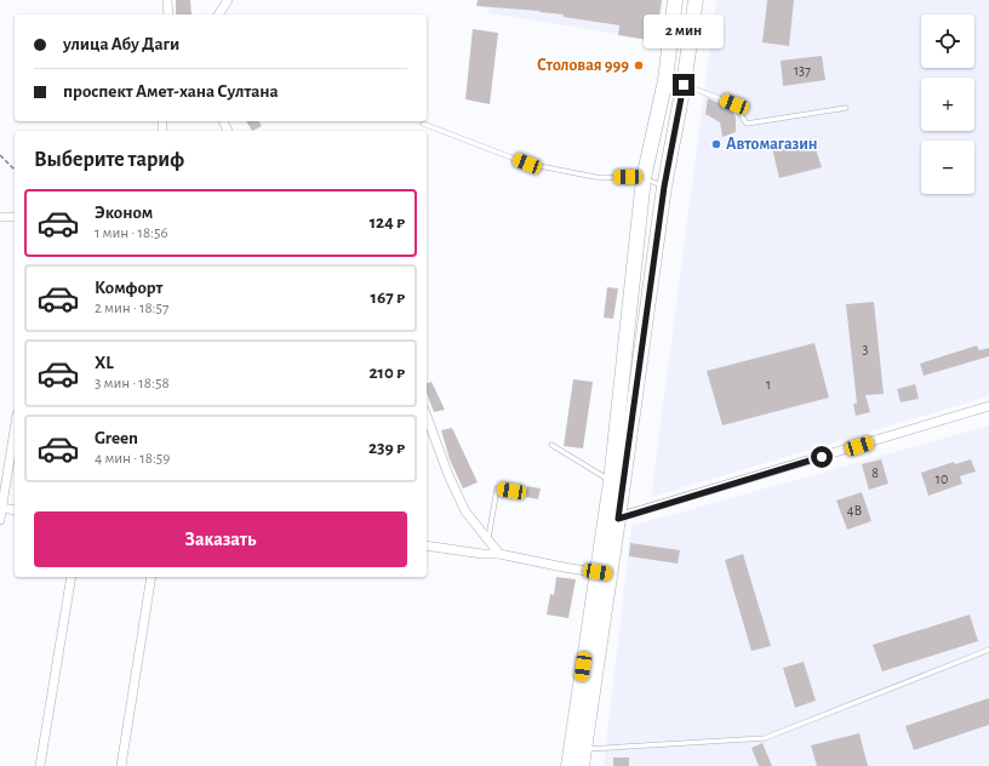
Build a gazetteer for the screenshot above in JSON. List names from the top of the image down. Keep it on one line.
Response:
{"places":["Столовая 999","Автомагазин"],"house_numbers":["137","3","1","8","10","4В"],"page":{"map_buttons":["+","−"],"bubble":"2 мин","banner":["улица Абу Даги","проспект Амет-хана Султана"],"heading":"Выберите тариф","list":[{"name":"Эконом","note":"1 мин · 18:56","value":"124 ₽"},{"name":"Комфорт","note":"2 мин · 18:57","value":"167 ₽"},{"name":"XL","note":"3 мин · 18:58","value":"210 ₽"},{"name":"Green","note":"4 мин · 18:59","value":"239 ₽"}],"buttons":"Заказать"}}
